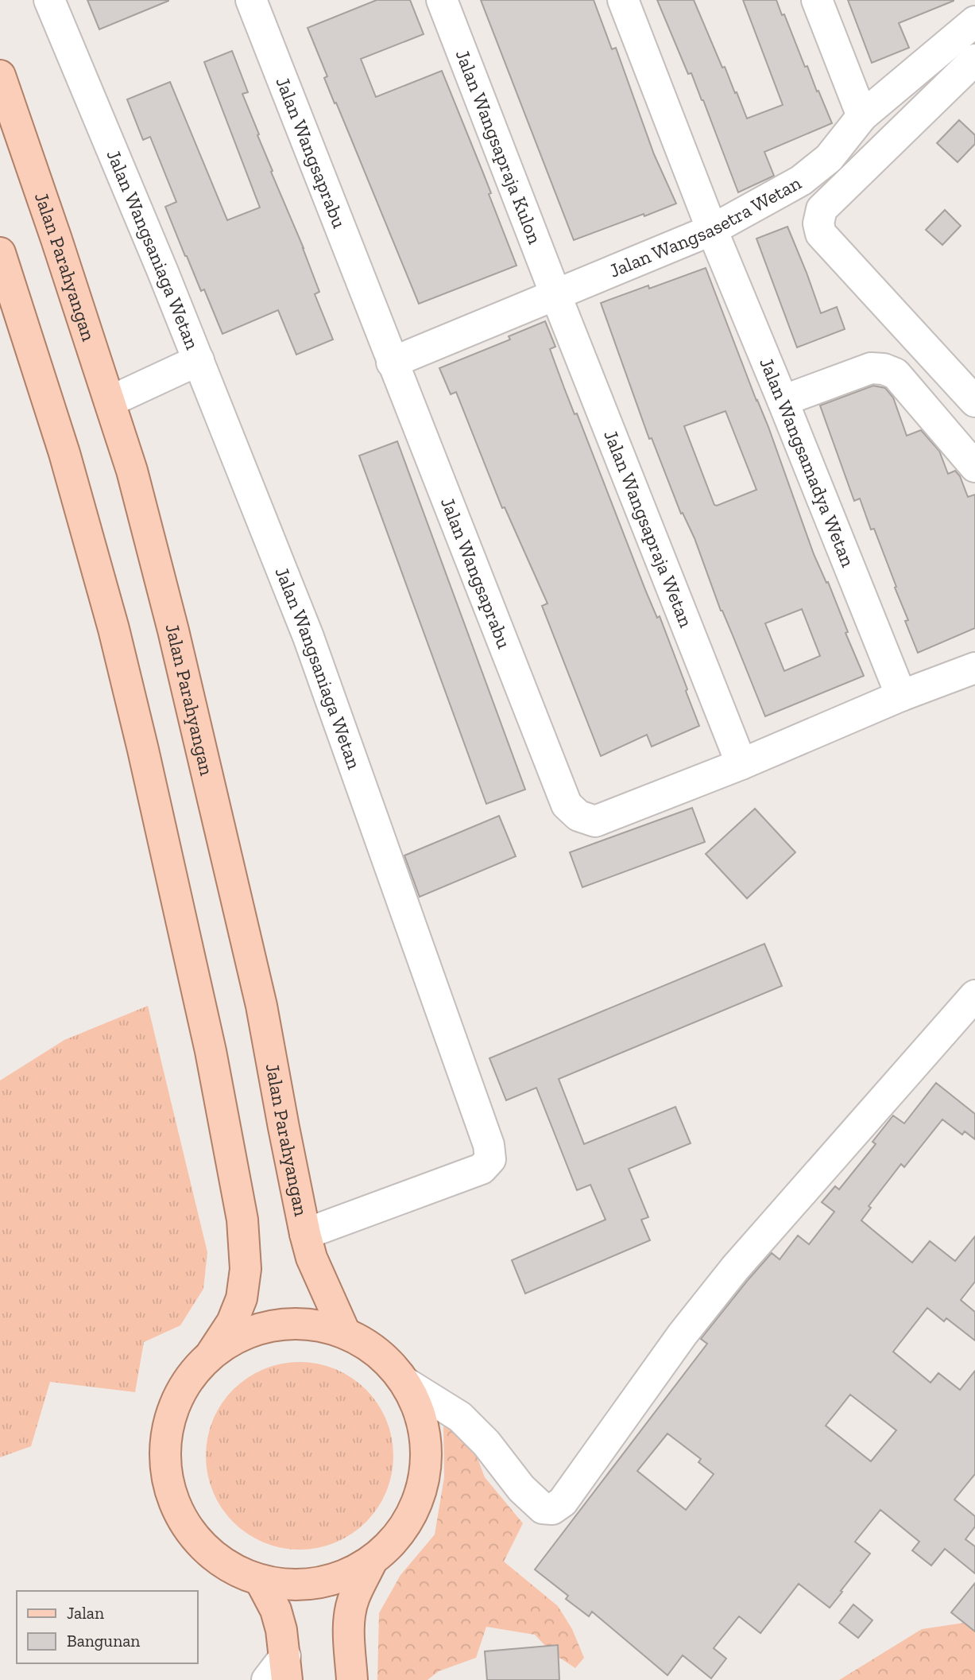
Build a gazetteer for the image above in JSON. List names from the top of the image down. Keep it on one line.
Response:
{"streets":{"main road":["Jalan Parahyangan"],"street":["Jalan Wangsapraja Kulon","Jalan Wangsaprabu","Jalan Wangsasetra Wetan","Jalan Wangsaniaga Wetan","Jalan Wangsamadya Wetan","Jalan Wangsapraja Wetan"]},"crossings":[["Jalan Wangsapraja Kulon","Jalan Wangsasetra Wetan"],["Jalan Wangsapraja Kulon","Jalan Wangsapraja Wetan"],["Jalan Wangsaprabu","Jalan Wangsasetra Wetan"],["Jalan Wangsaprabu","Jalan Wangsamadya Wetan"],["Jalan Wangsaprabu","Jalan Wangsapraja Wetan"],["Jalan Wangsasetra Wetan","Jalan Wangsamadya Wetan"],["Jalan Wangsasetra Wetan","Jalan Wangsapraja Wetan"],["Jalan Wangsaniaga Wetan","Jalan Parahyangan"]],"legend":["Jalan","Bangunan"]}
